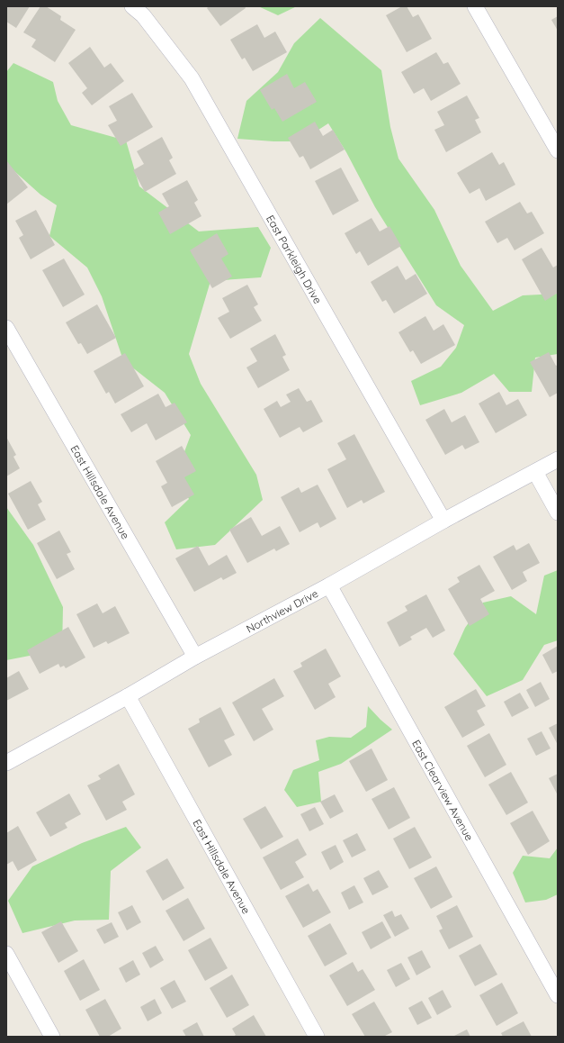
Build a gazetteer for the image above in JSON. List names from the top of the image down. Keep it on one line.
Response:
{"streets":{"street":["East Parkleigh Drive","East Hillsdale Avenue","Northview Drive","East Clearview Avenue"]},"crossings":[["East Parkleigh Drive","Northview Drive"],["East Hillsdale Avenue","Northview Drive"],["Northview Drive","East Clearview Avenue"]]}
